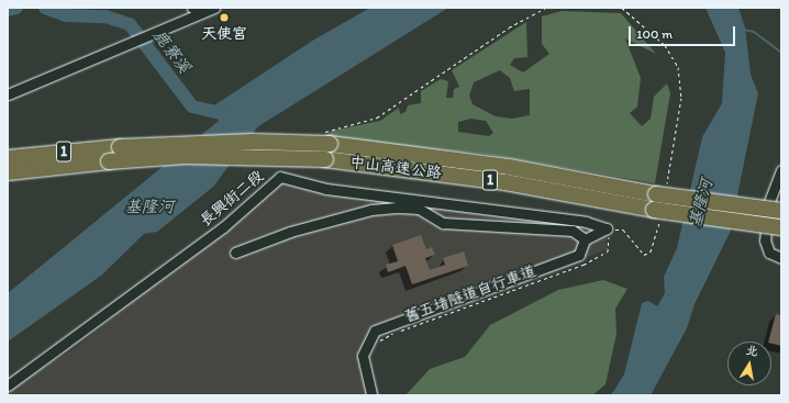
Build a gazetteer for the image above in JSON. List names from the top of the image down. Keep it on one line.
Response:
{"streets":{"highway":["1","中山高速公路"],"street":["長興街二段"],"path":["舊五堵隧道自行車道"]},"crossings":[["中山高速公路","舊五堵隧道自行車道"]],"water":["鹿寮溪","基隆河"],"places":["天使宮"],"scale_bar":"100 m","north":"top"}
